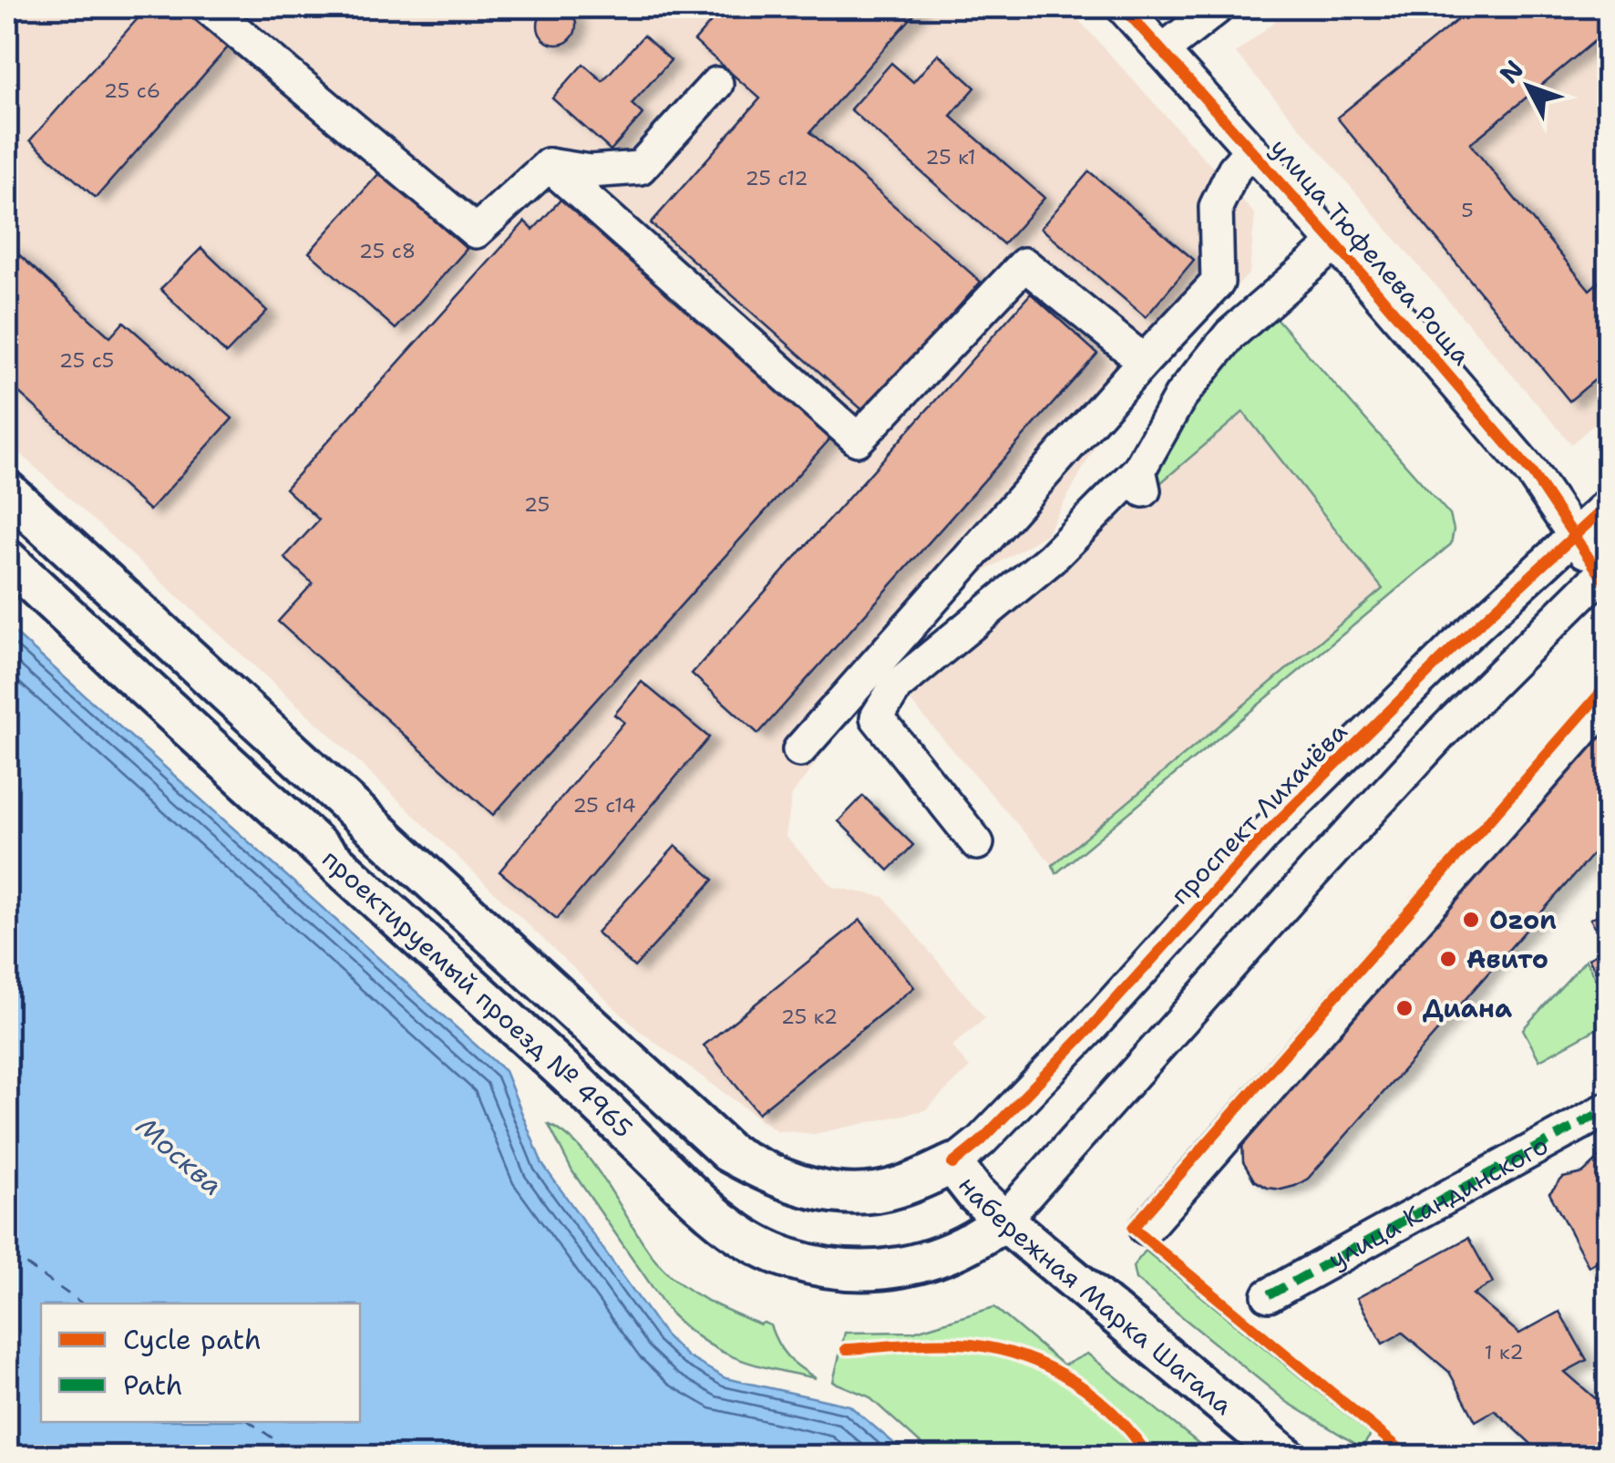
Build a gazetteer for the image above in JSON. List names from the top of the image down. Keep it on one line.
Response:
{"streets":{"main road":["проектируемый проезд № 4965","набережная Марка Шагала"],"street":["улица Тюфелева Роща","проспект Лихачёва","улица Кандинского"]},"crossings":[["улица Тюфелева Роща","проспект Лихачёва"],["проспект Лихачёва","проектируемый проезд № 4965"],["проспект Лихачёва","набережная Марка Шагала"],["проектируемый проезд № 4965","набережная Марка Шагала"]],"water":["Москва"],"places":["Ozon","Авито","Диана"],"house_numbers":["25 с6","25 к1","25 с12","5","25 с8","25 с5","25","25 с14","25 к2","1 к2"],"legend":["Cycle path","Path"],"north":"top left"}
